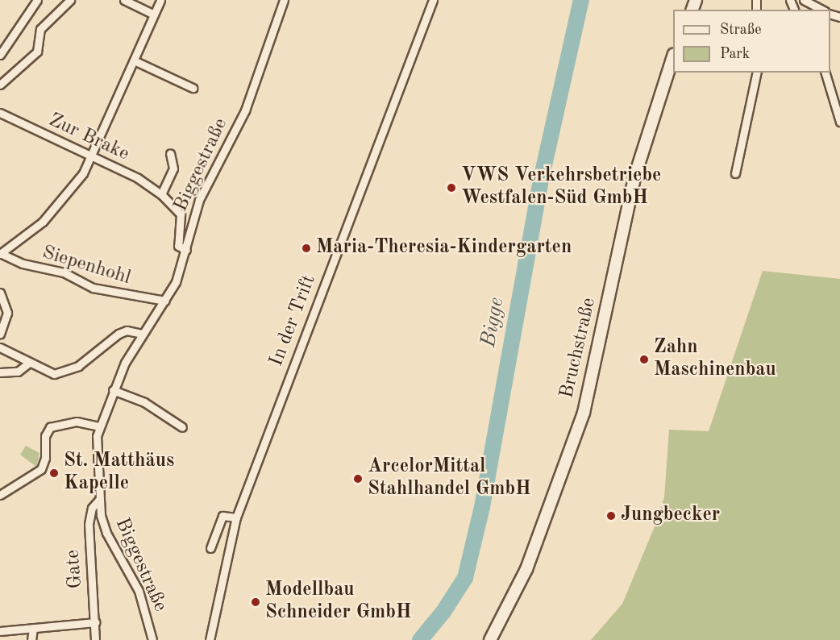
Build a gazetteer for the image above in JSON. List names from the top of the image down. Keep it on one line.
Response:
{"streets":{"main road":["Bruchstraße"],"street":["Zur Brake","Biggestraße","Siepenhohl","In der Trift","Gate"]},"crossings":[["Zur Brake","Biggestraße"],["Biggestraße","Siepenhohl"],["Biggestraße","Gate"]],"water":["Bigge"],"places":["VWS Verkehrsbetriebe Westfalen-Süd GmbH","Maria-Theresia-Kindergarten","Zahn Maschinenbau","St. Matthäus Kapelle","ArcelorMittal Stahlhandel GmbH","Jungbecker","Modellbau Schneider GmbH"],"legend":["Straße","Park"]}
